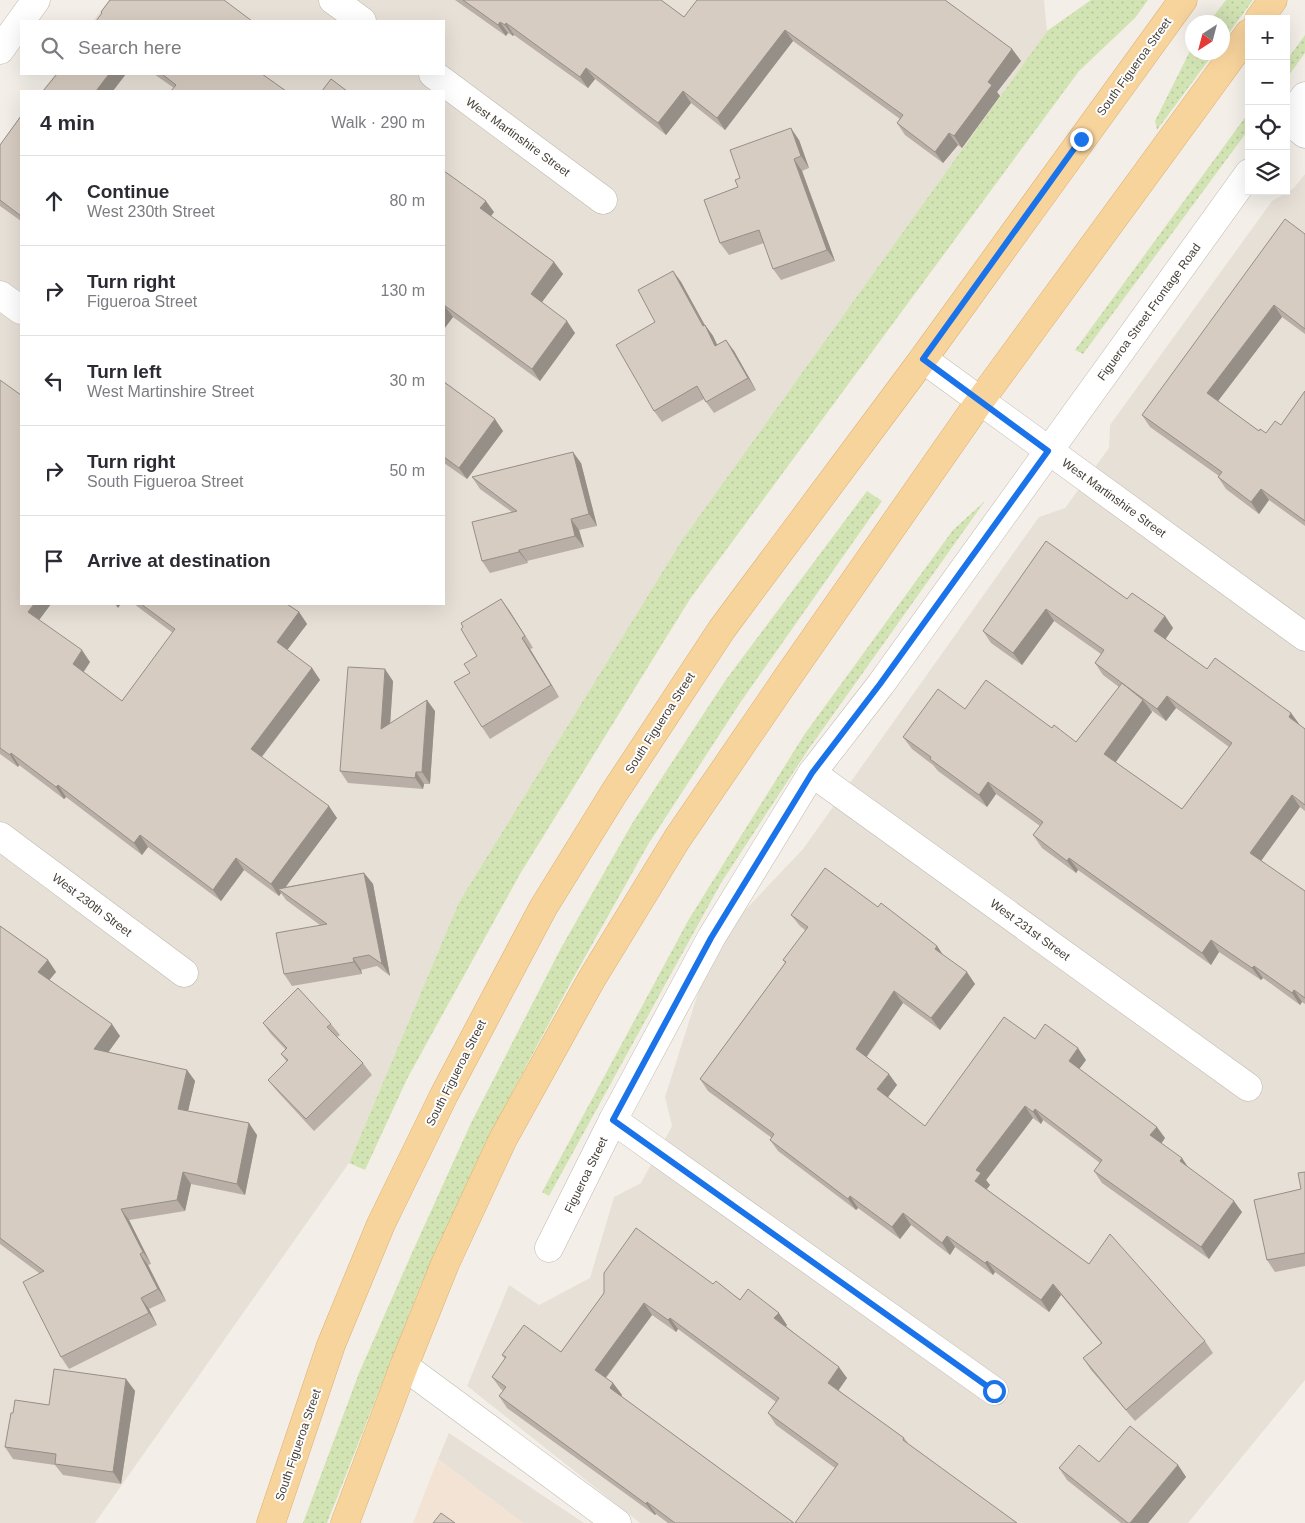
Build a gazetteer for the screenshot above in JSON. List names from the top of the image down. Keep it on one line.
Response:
{"streets":{"main road":["South Figueroa Street"],"street":["West Martinshire Street","Figueroa Street Frontage Road","West 230th Street","West 231st Street","Figueroa Street"]},"crossings":[["South Figueroa Street","West Martinshire Street"],["West Martinshire Street","Figueroa Street Frontage Road"],["West Martinshire Street","Figueroa Street"],["Figueroa Street Frontage Road","Figueroa Street"],["West 231st Street","Figueroa Street"]],"north":"bottom left","page":{"map_buttons":["+","−"],"search":"Search here","heading":["4 min","Walk · 290 m"],"list":[["Continue","West 230th Street","80 m"],["Turn right","Figueroa Street","130 m"],["Turn left","West Martinshire Street","30 m"],["Turn right","South Figueroa Street","50 m"],"Arrive at destination"]}}
